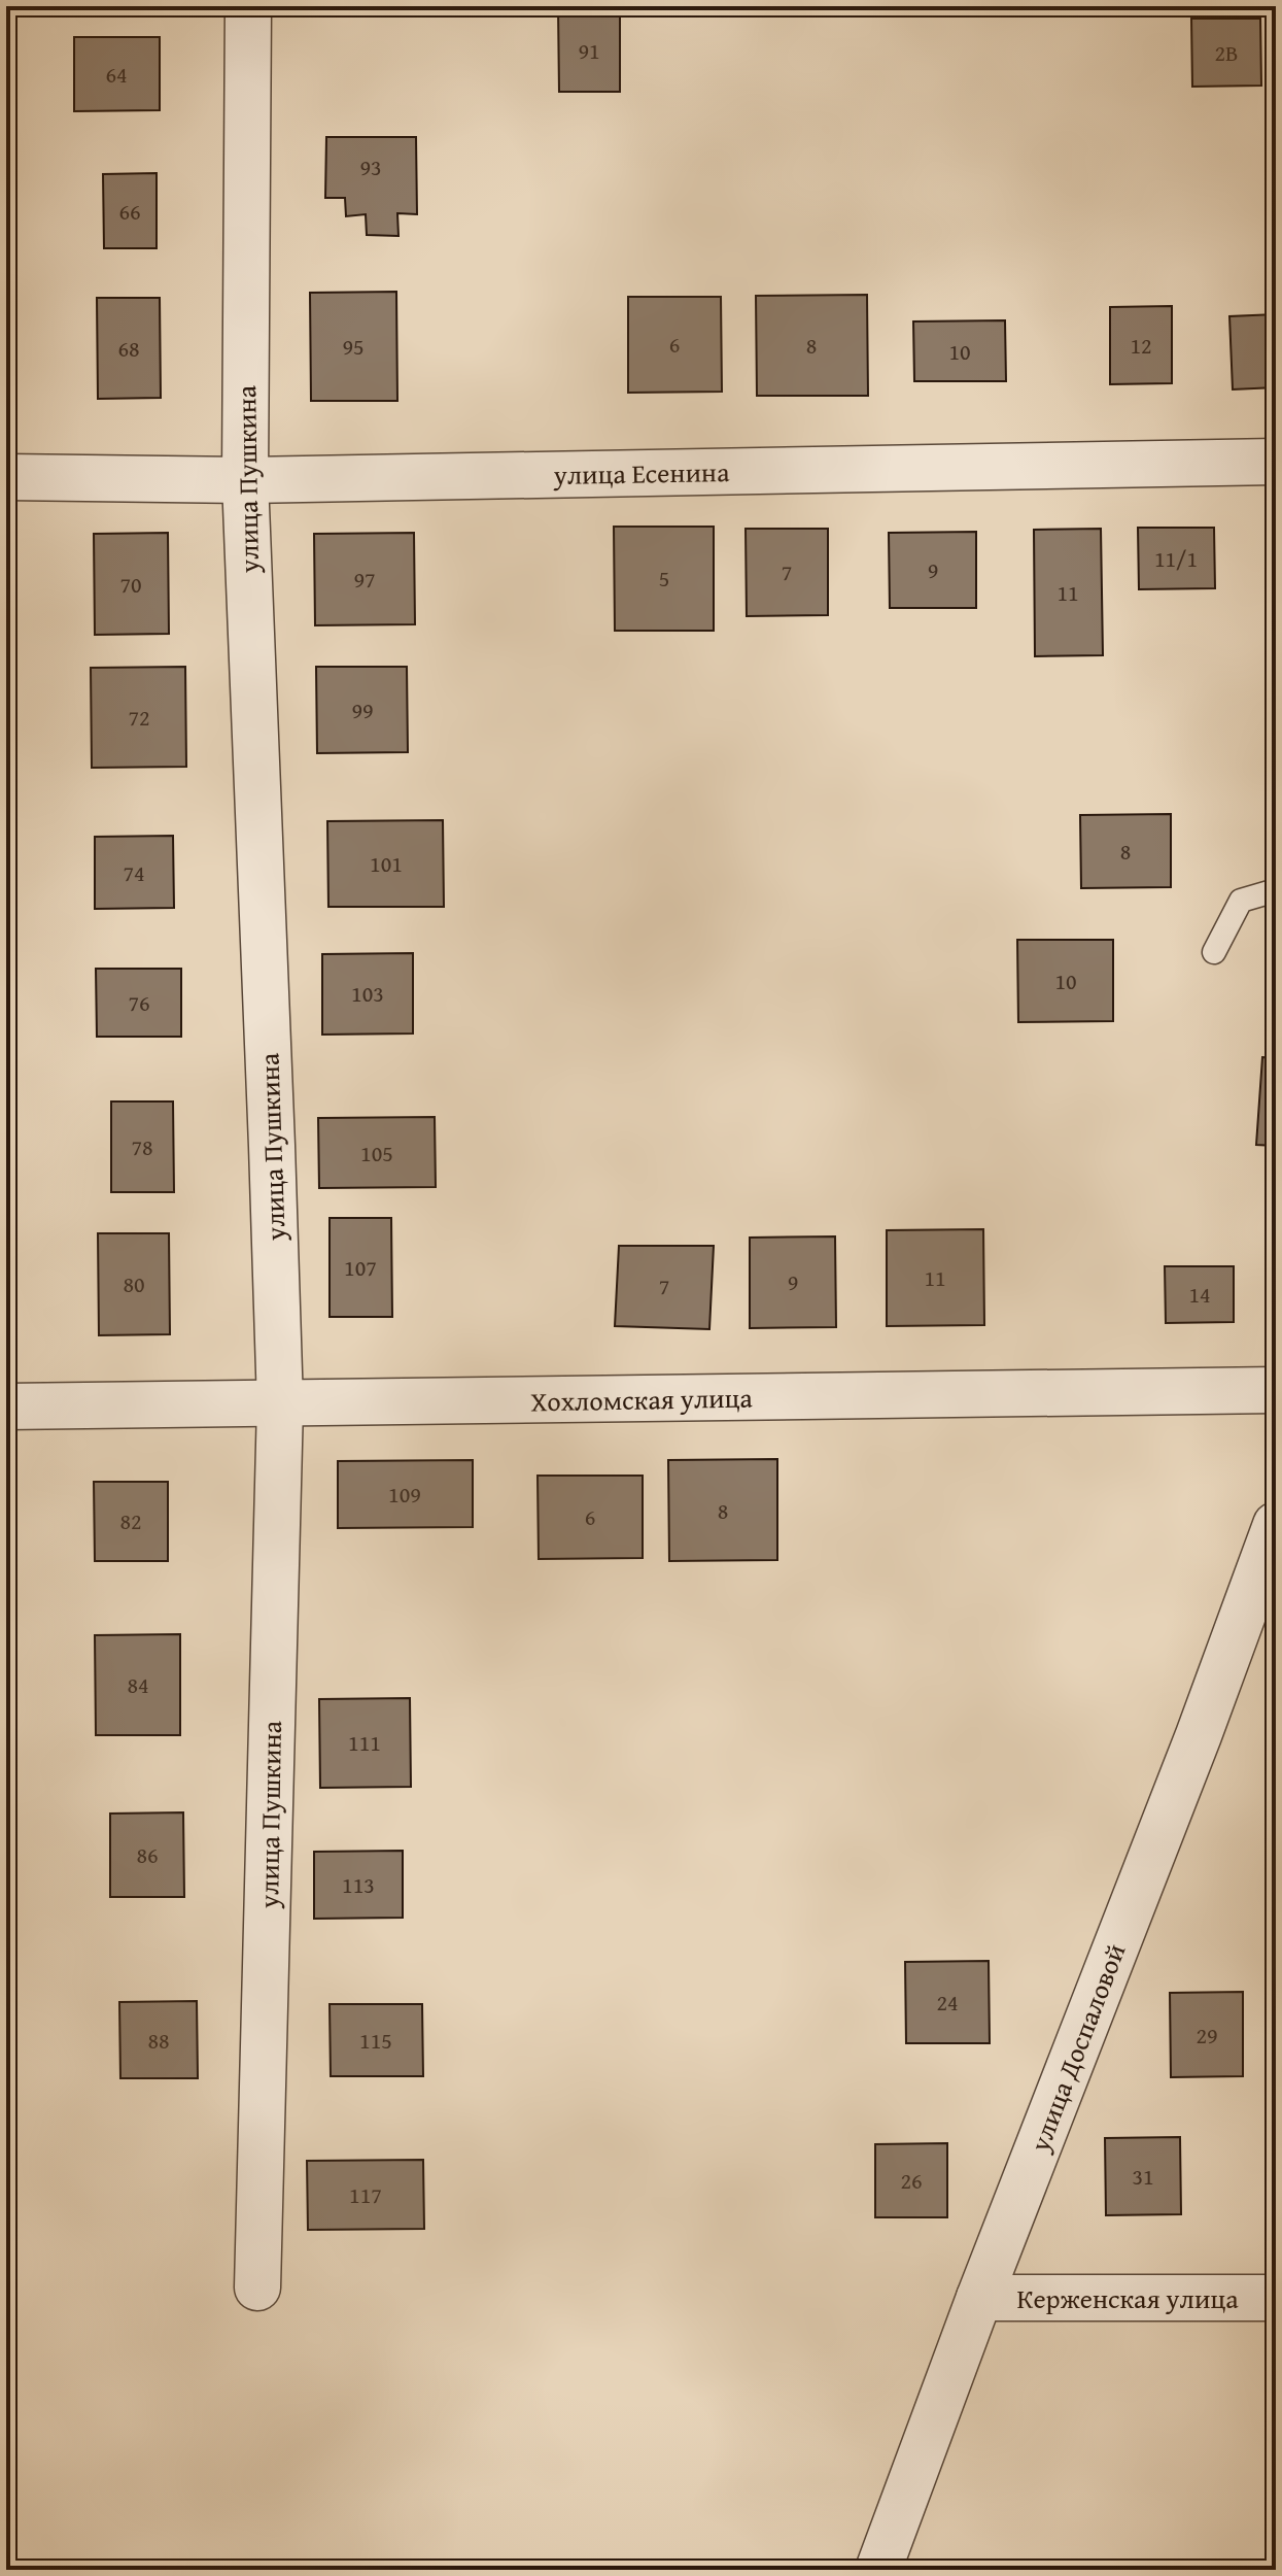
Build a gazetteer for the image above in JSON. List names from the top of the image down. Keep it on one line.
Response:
{"streets":{"street":["улица Есенина","улица Пушкина","Хохломская улица","улица Доспаловой","Керженская улица"]},"crossings":[["улица Есенина","улица Пушкина"],["улица Пушкина","Хохломская улица"],["улица Доспаловой","Керженская улица"]],"house_numbers":["91","2В","64","93","66","6","8","12","95","68","10","11/1","9","7","5","97","70","11","99","72","8","101","74","10","103","76","78","105","107","11","9","80","7","14","109","8","6","82","84","111","86","113","24","29","88","115","31","26","117"]}
